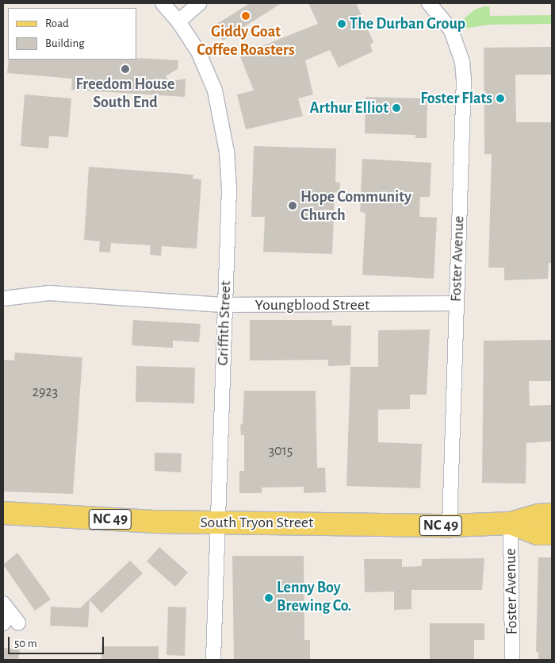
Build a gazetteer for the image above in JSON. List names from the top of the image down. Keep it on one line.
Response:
{"streets":{"main road":["NC 49","South Tryon Street"],"street":["Foster Avenue","Youngblood Street","Griffith Street"]},"crossings":[["Foster Avenue","Youngblood Street"],["Foster Avenue","South Tryon Street"],["Youngblood Street","Griffith Street"],["Griffith Street","South Tryon Street"]],"places":["Giddy Goat Coffee Roasters","The Durban Group","Freedom House South End","Foster Flats","Arthur Elliot","Hope Community Church","Lenny Boy Brewing Co."],"house_numbers":["2923","3015"],"legend":["Road","Building"],"scale_bar":"50 m"}
